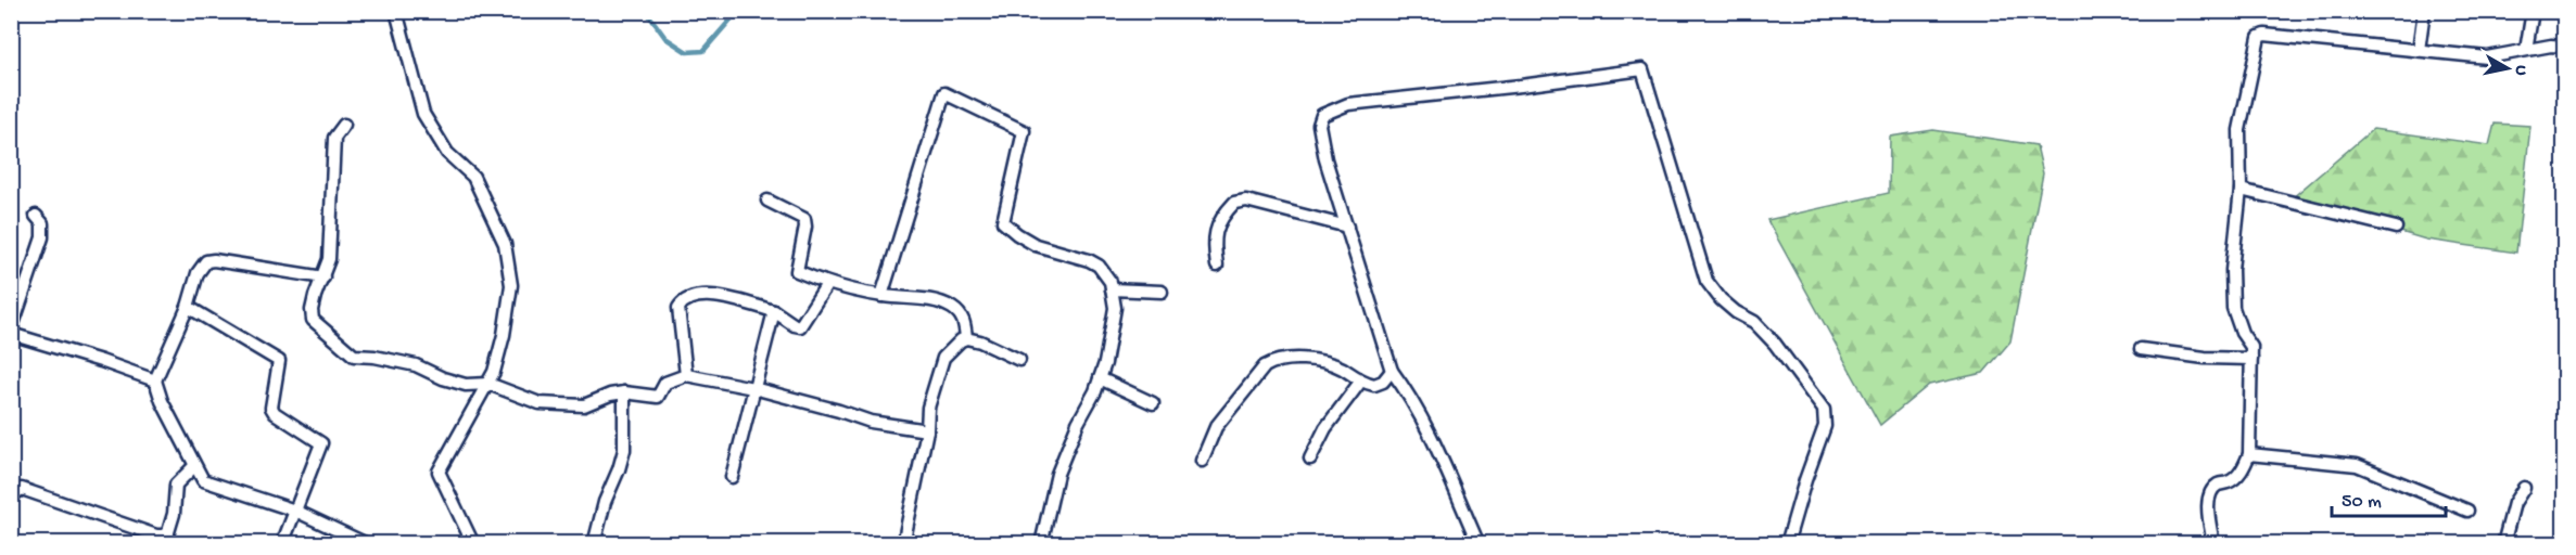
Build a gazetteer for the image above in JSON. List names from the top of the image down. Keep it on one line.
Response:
{"scale_bar":"50 m","north":"right"}
